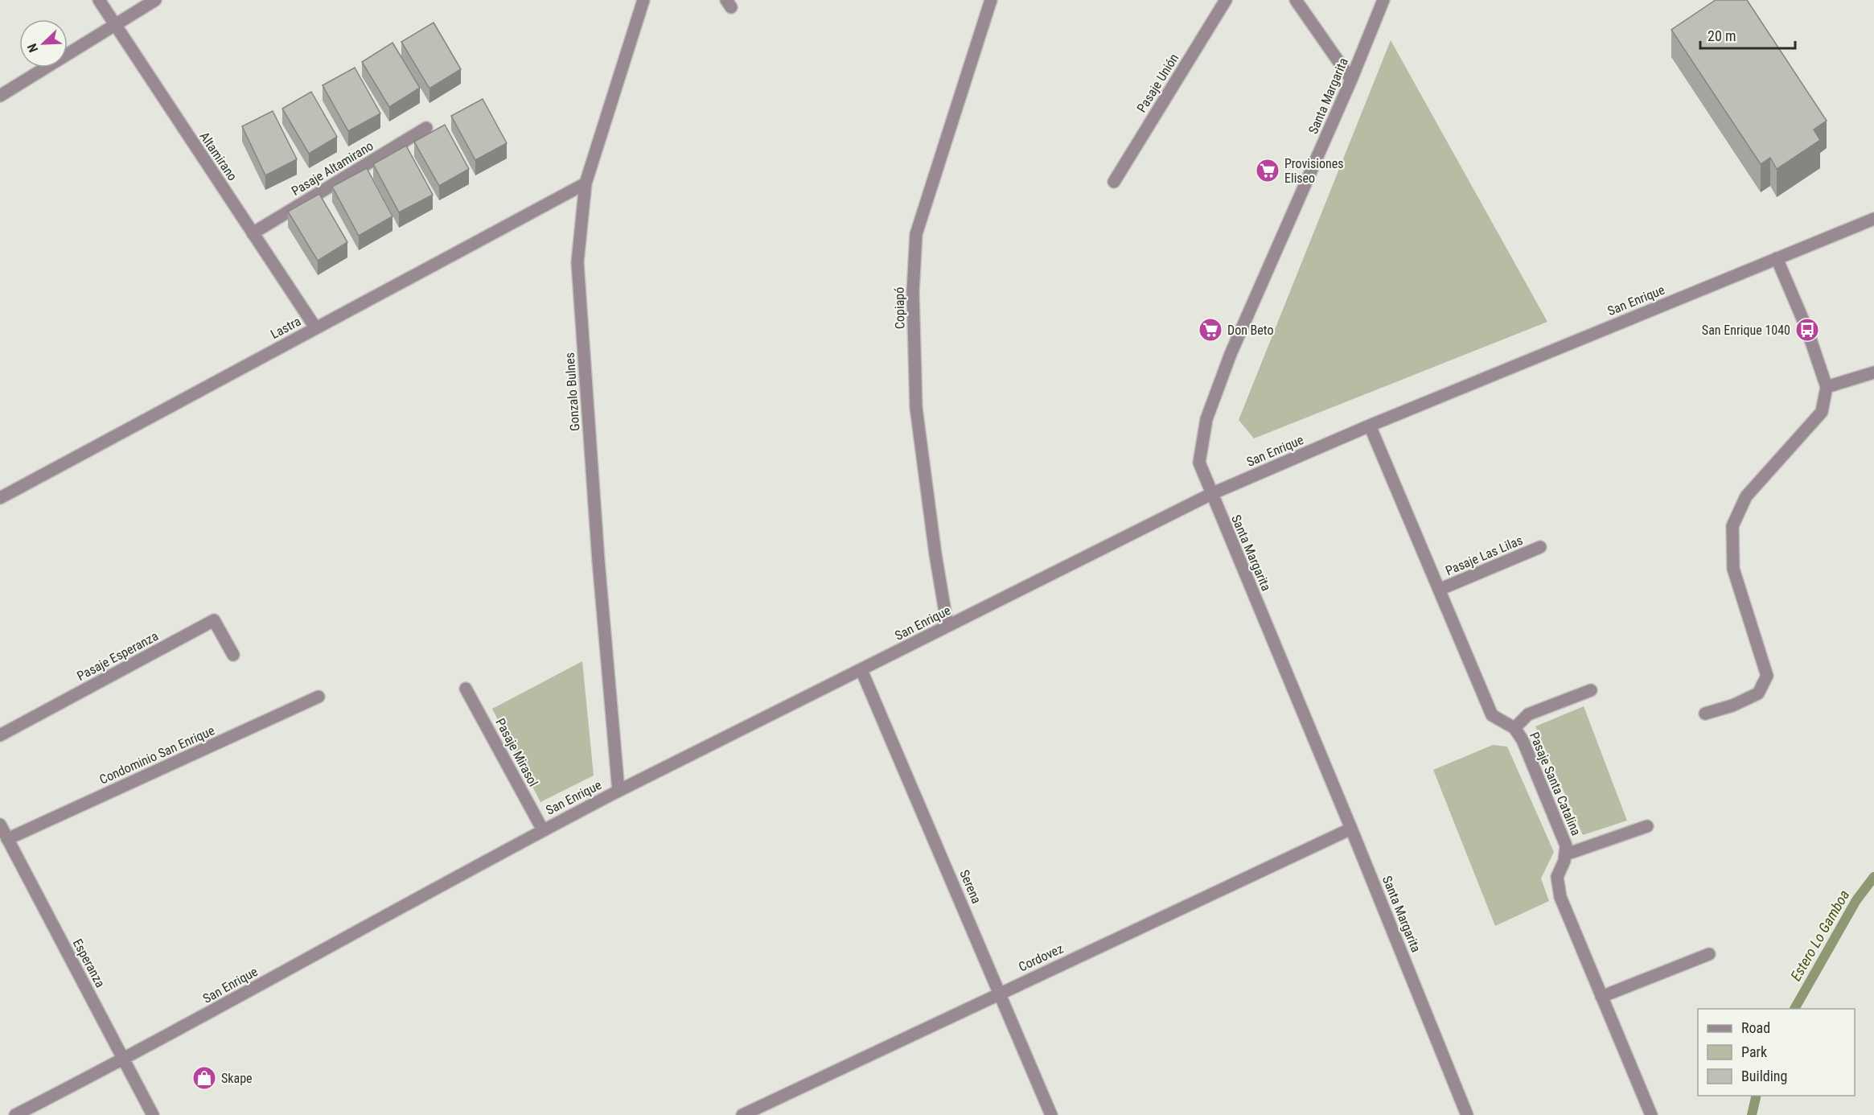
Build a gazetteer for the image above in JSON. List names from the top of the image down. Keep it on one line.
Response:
{"streets":{"street":["Pasaje Unión","Santa Margarita","Altamirano","Pasaje Altamirano","San Enrique","Copiapó","Lastra","Gonzalo Bulnes","Pasaje Las Lilas","Pasaje Esperanza","Pasaje Mirasol","Condominio San Enrique","Pasaje Santa Catalina","Serena","Cordovez","Esperanza"]},"crossings":[["Santa Margarita","San Enrique"],["Santa Margarita","Cordovez"],["Altamirano","Pasaje Altamirano"],["Altamirano","Lastra"],["San Enrique","Copiapó"],["San Enrique","Gonzalo Bulnes"],["San Enrique","Pasaje Mirasol"],["San Enrique","Pasaje Santa Catalina"],["San Enrique","Serena"],["San Enrique","Esperanza"],["Lastra","Gonzalo Bulnes"],["Pasaje Las Lilas","Pasaje Santa Catalina"],["Condominio San Enrique","Esperanza"],["Serena","Cordovez"]],"water":["Estero Lo Gamboa"],"places":{"supermarket":["Provisiones Eliseo","Don Beto"],"bus stop":["San Enrique 1040"],"shop":["Skape"]},"legend":["Road","Park","Building"],"scale_bar":"20 m","north":"bottom left"}
